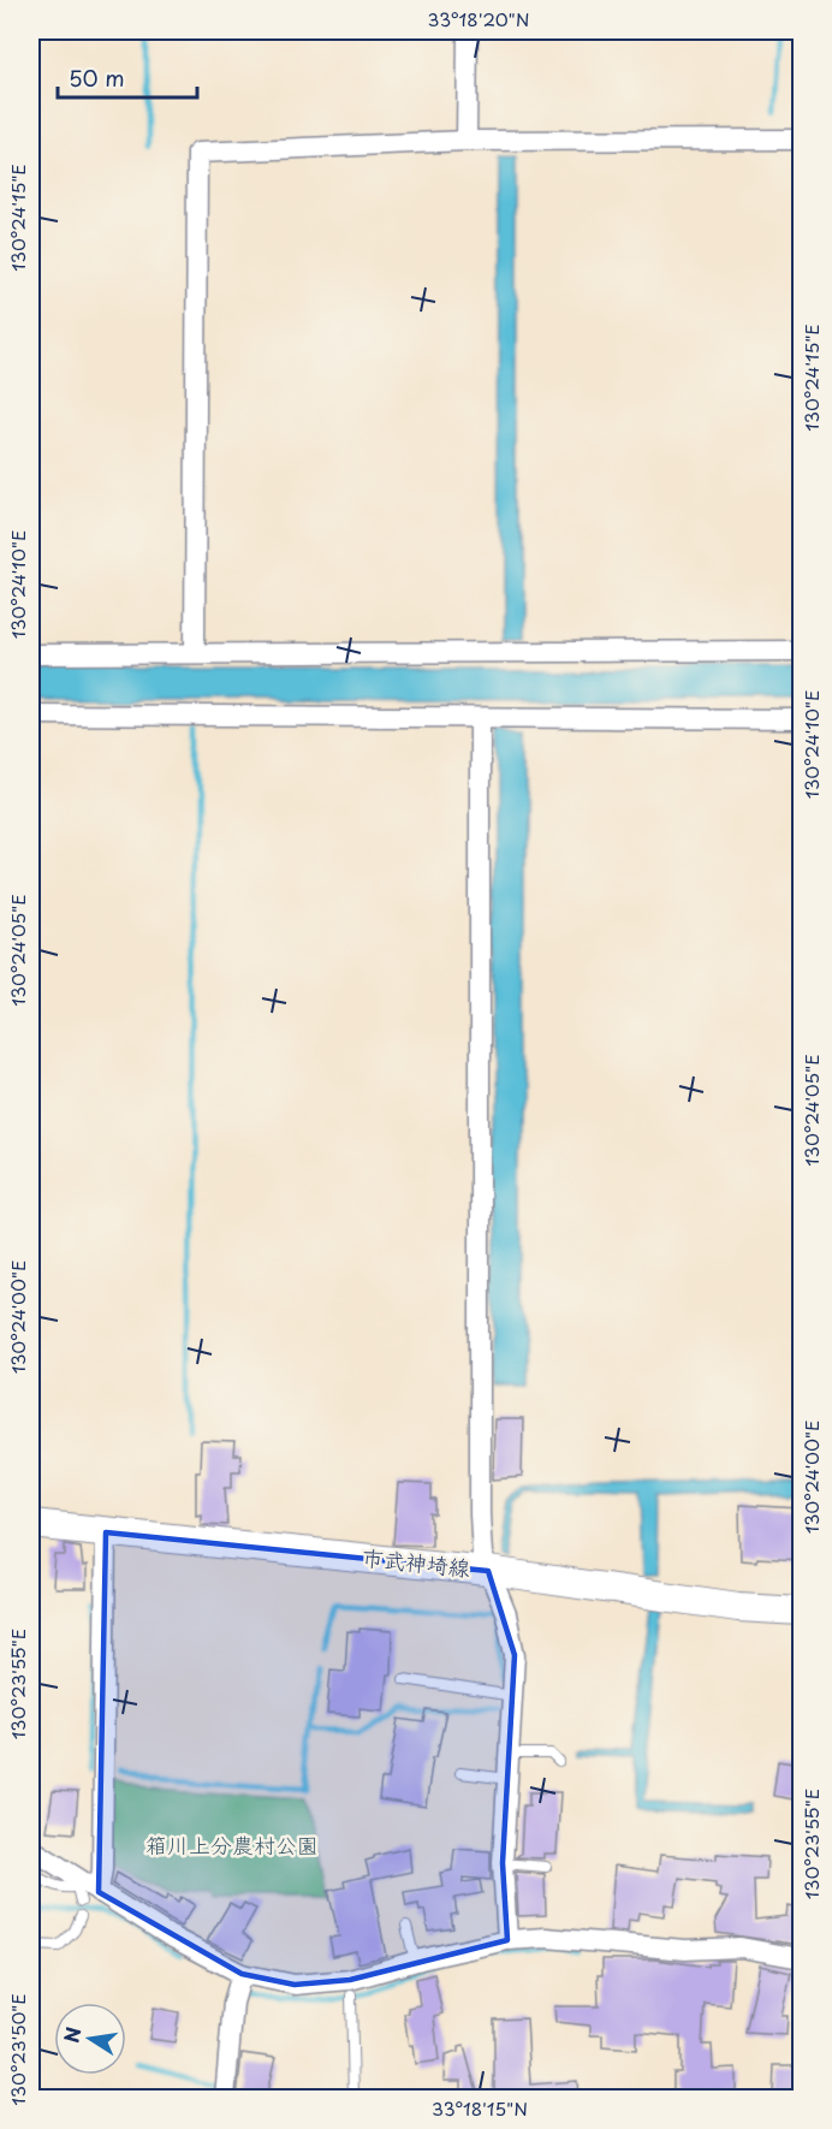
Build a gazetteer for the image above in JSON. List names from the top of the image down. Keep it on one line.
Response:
{"streets":{"main road":["市武神埼線"]},"parks":["箱川上分農村公園"],"scale_bar":"50 m","north":"left","coordinates":["33°18'20\"N","130°24'15\"E","130°24'10\"E","130°24'05\"E","130°24'00\"E","130°23'55\"E","130°23'50\"E","33°18'15\"N"]}
